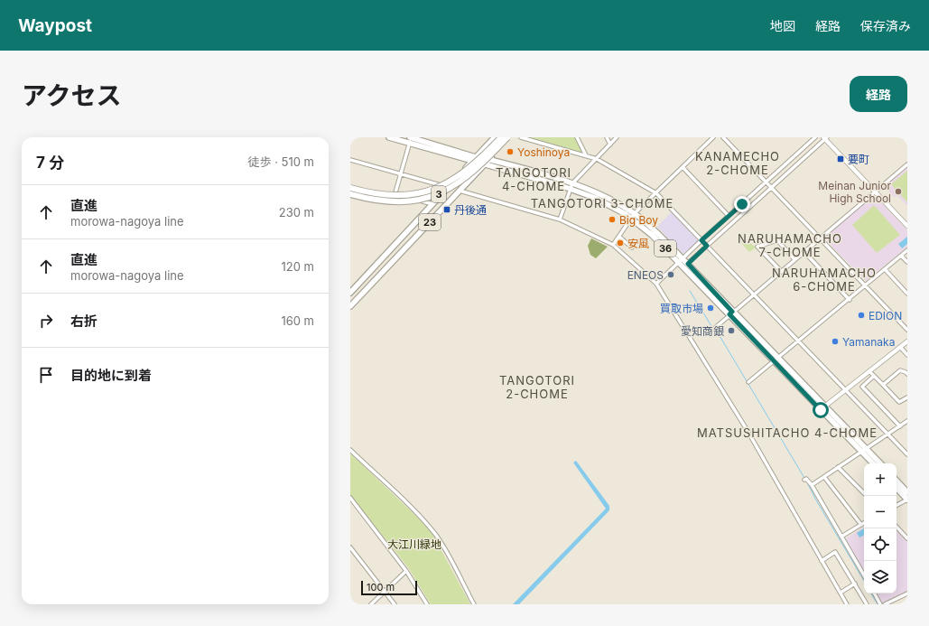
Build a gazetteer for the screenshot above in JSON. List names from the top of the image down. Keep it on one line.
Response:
{"streets":{"highway":["3"],"main road":["23","36"]},"crossings":[["3","23"],["23","36"]],"districts":["KANAMECHO 2-CHOME","TANGOTORI 4-CHOME","TANGOTORI 3-CHOME","NARUHAMACHO 7-CHOME","NARUHAMACHO 6-CHOME","TANGOTORI 2-CHOME","MATSUSHITACHO 4-CHOME"],"parks":["大江川緑地"],"places":{"other":["Yoshinoya","Meinan Junior High School","Big Boy","安風","ENEOS","買取市場","EDION","愛知商銀","Yamanaka"],"transit":["要町","丹後通"]},"scale_bar":"100 m","page":{"header":"Waypost","nav":["地図","経路","保存済み"],"title":"アクセス","buttons":"経路","heading":["7 分","徒歩 · 510 m"],"list":[["直進","morowa-nagoya line","230 m"],["直進","morowa-nagoya line","120 m"],["右折","160 m"],"目的地に到着"],"map_buttons":["+","−"],"scale":"100 m"}}
